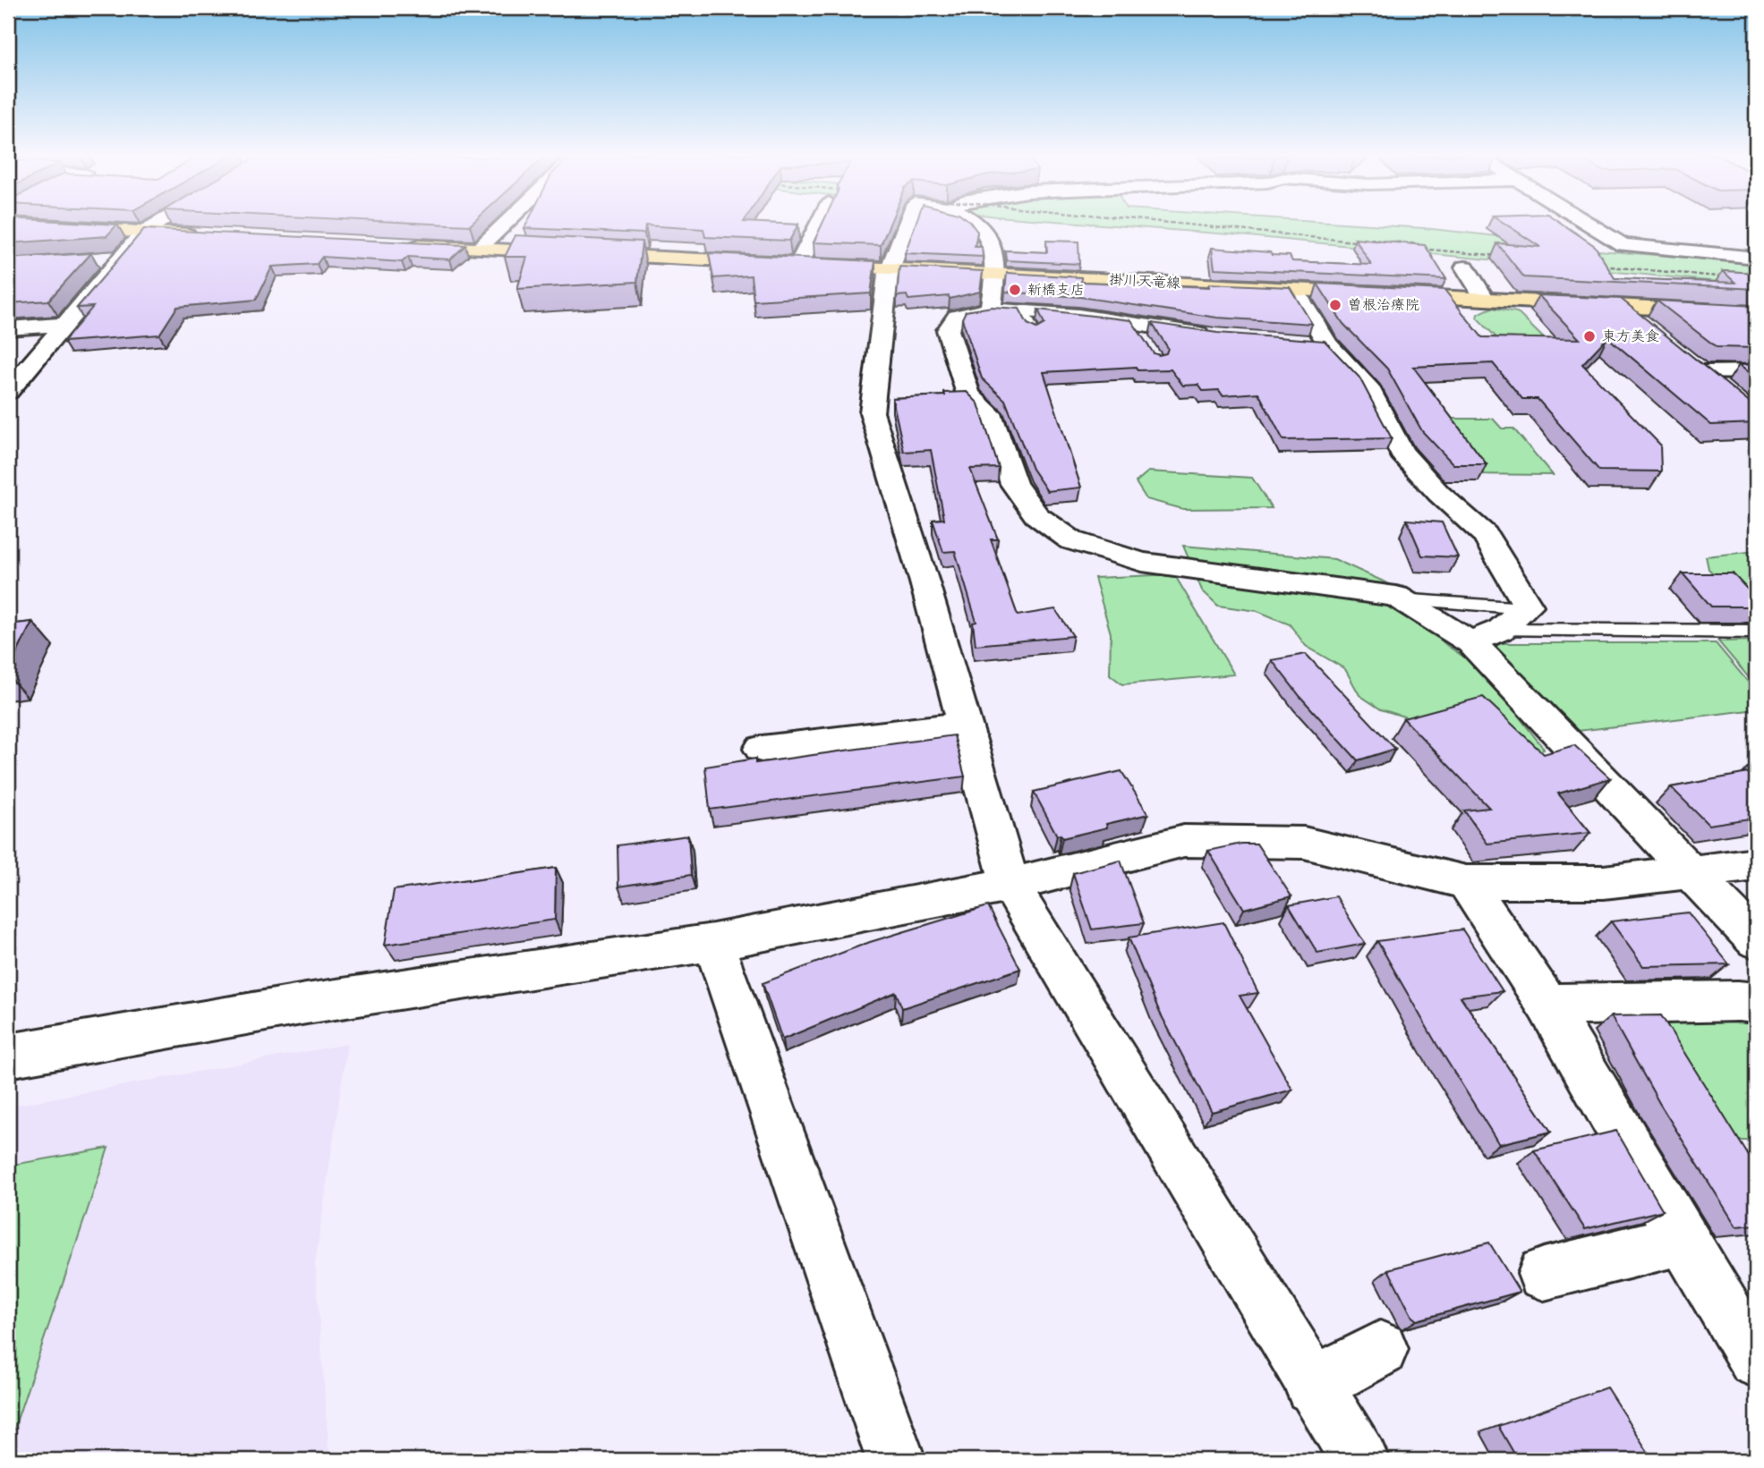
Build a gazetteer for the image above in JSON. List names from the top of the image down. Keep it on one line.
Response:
{"streets":{"main road":["掛川天竜線"]},"places":["新橋支店","曽根治療院","東方美食"]}
